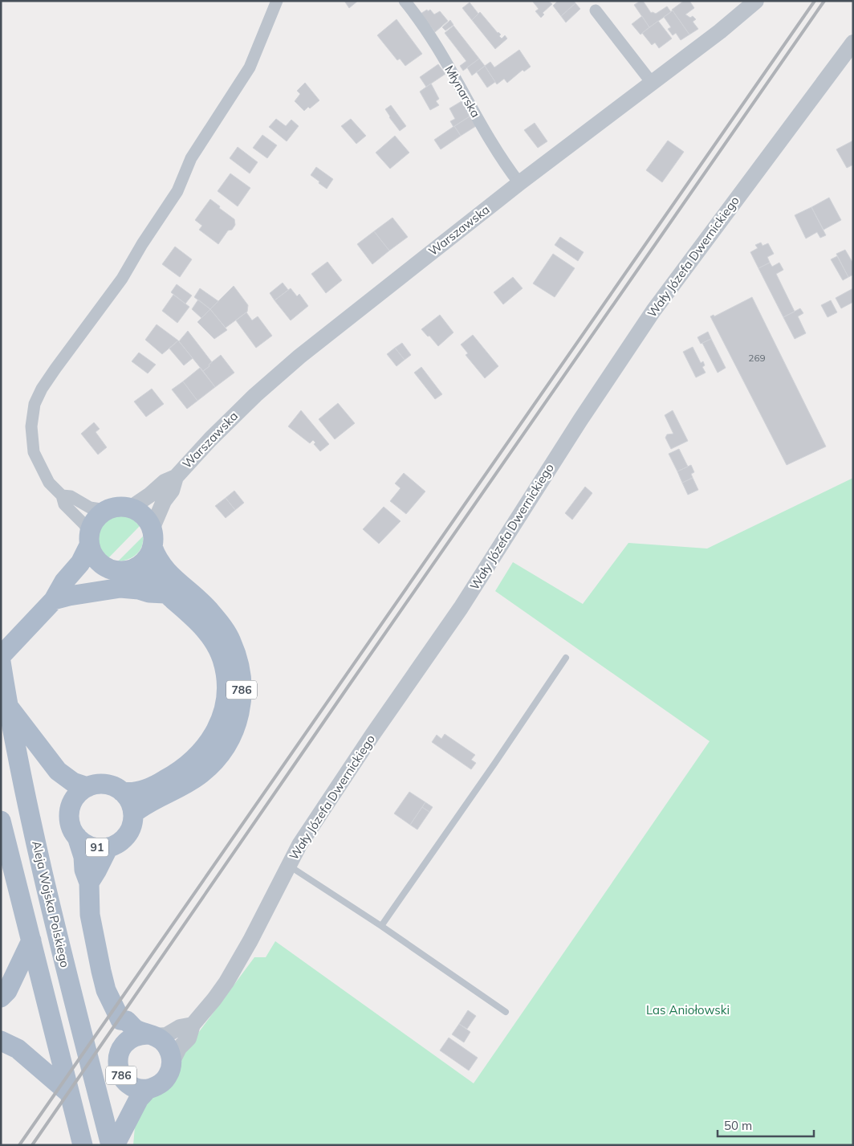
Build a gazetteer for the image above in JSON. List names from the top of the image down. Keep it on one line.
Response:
{"streets":{"main road":["786","91","Aleja Wojska Polskiego"],"street":["Młynarska","Warszawska","Wały Józefa Dwernickiego"]},"crossings":[["Młynarska","Warszawska"],["Warszawska","786"],["Wały Józefa Dwernickiego","786"],["786","91"]],"parks":["Las Aniołowski"],"house_numbers":["269"],"scale_bar":"50 m"}
